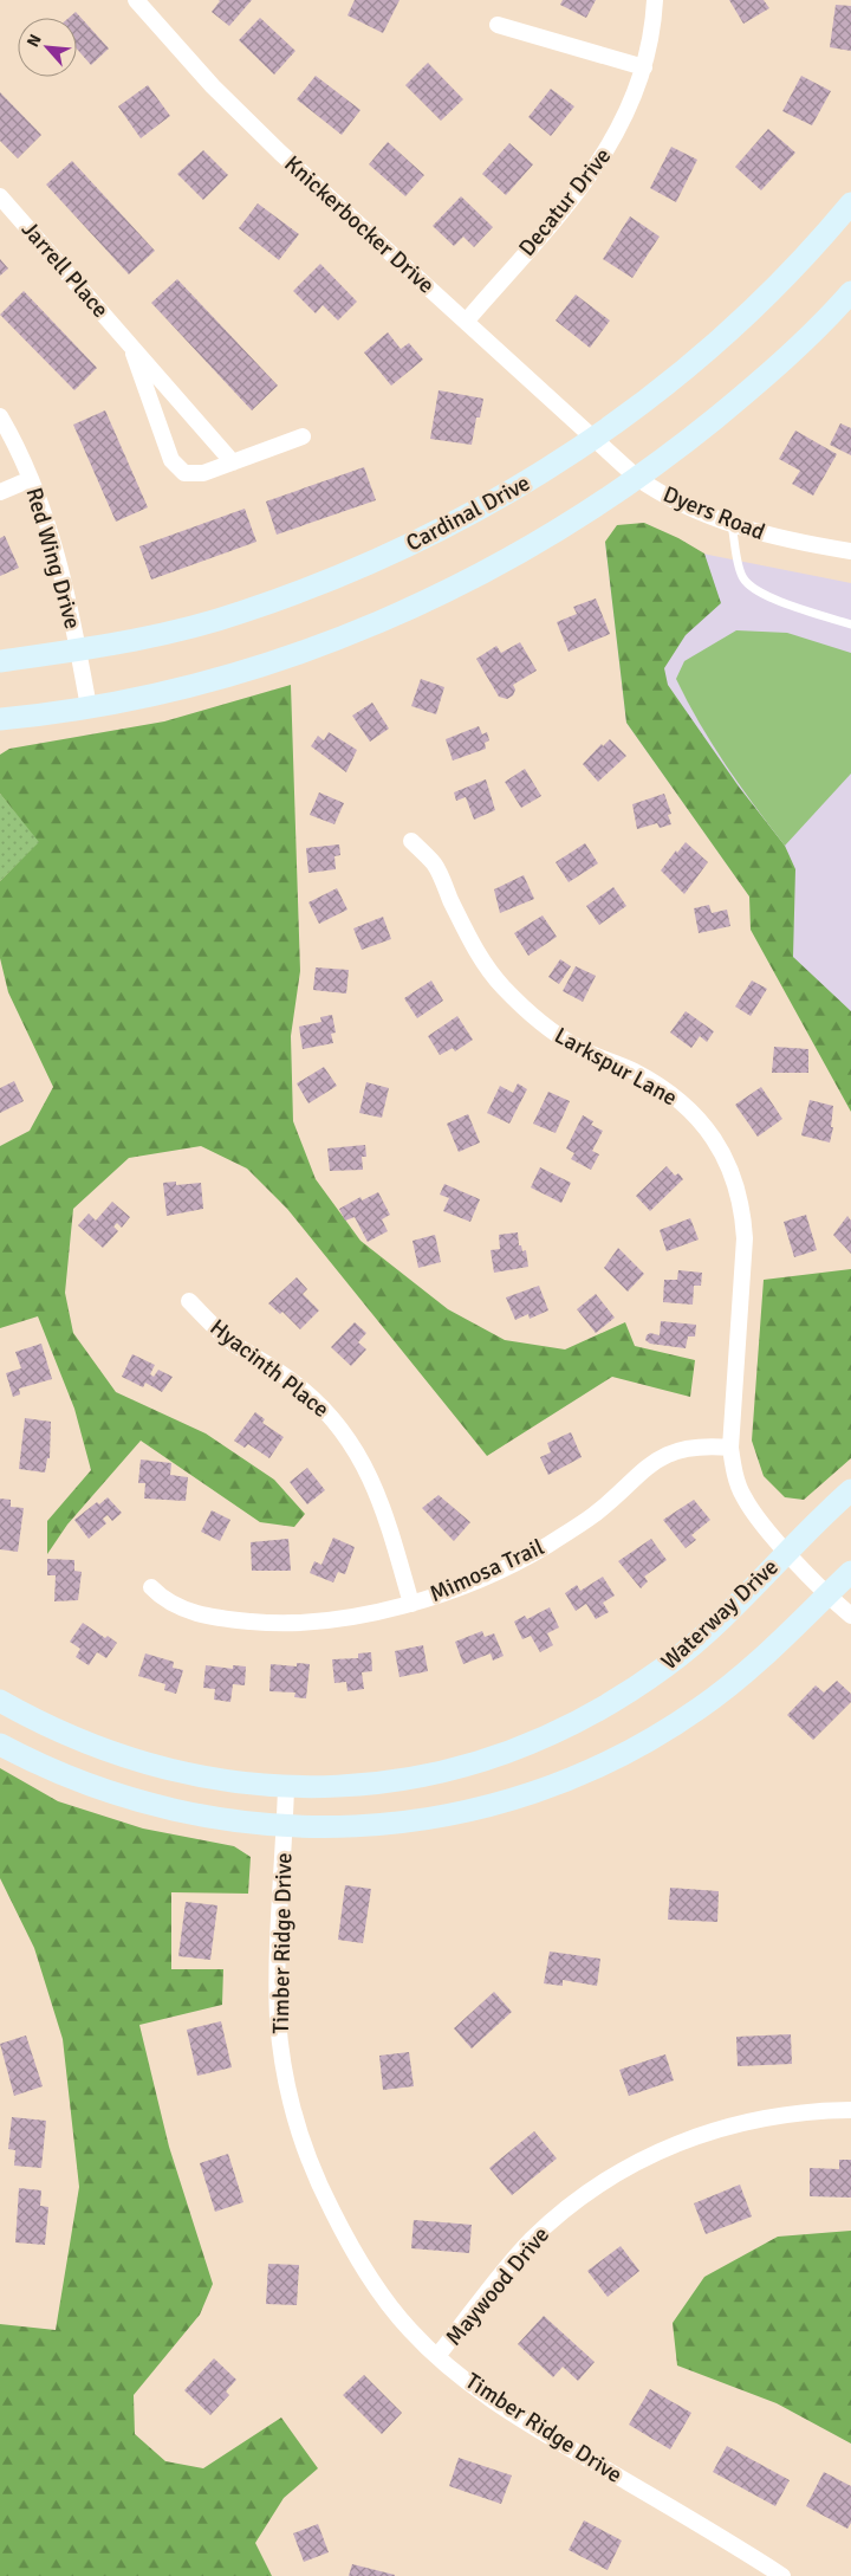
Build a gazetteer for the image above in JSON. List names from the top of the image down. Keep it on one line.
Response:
{"streets":{"main road":["Cardinal Drive","Waterway Drive"],"street":["Decatur Drive","Knickerbocker Drive","Jarrell Place","Dyers Road","Red Wing Drive","Larkspur Lane","Hyacinth Place","Mimosa Trail","Timber Ridge Drive","Maywood Drive"]},"crossings":[["Decatur Drive","Knickerbocker Drive"],["Knickerbocker Drive","Cardinal Drive"],["Knickerbocker Drive","Dyers Road"],["Cardinal Drive","Dyers Road"],["Cardinal Drive","Red Wing Drive"],["Larkspur Lane","Mimosa Trail"],["Larkspur Lane","Waterway Drive"],["Hyacinth Place","Mimosa Trail"],["Waterway Drive","Timber Ridge Drive"],["Timber Ridge Drive","Maywood Drive"]],"north":"top left"}
